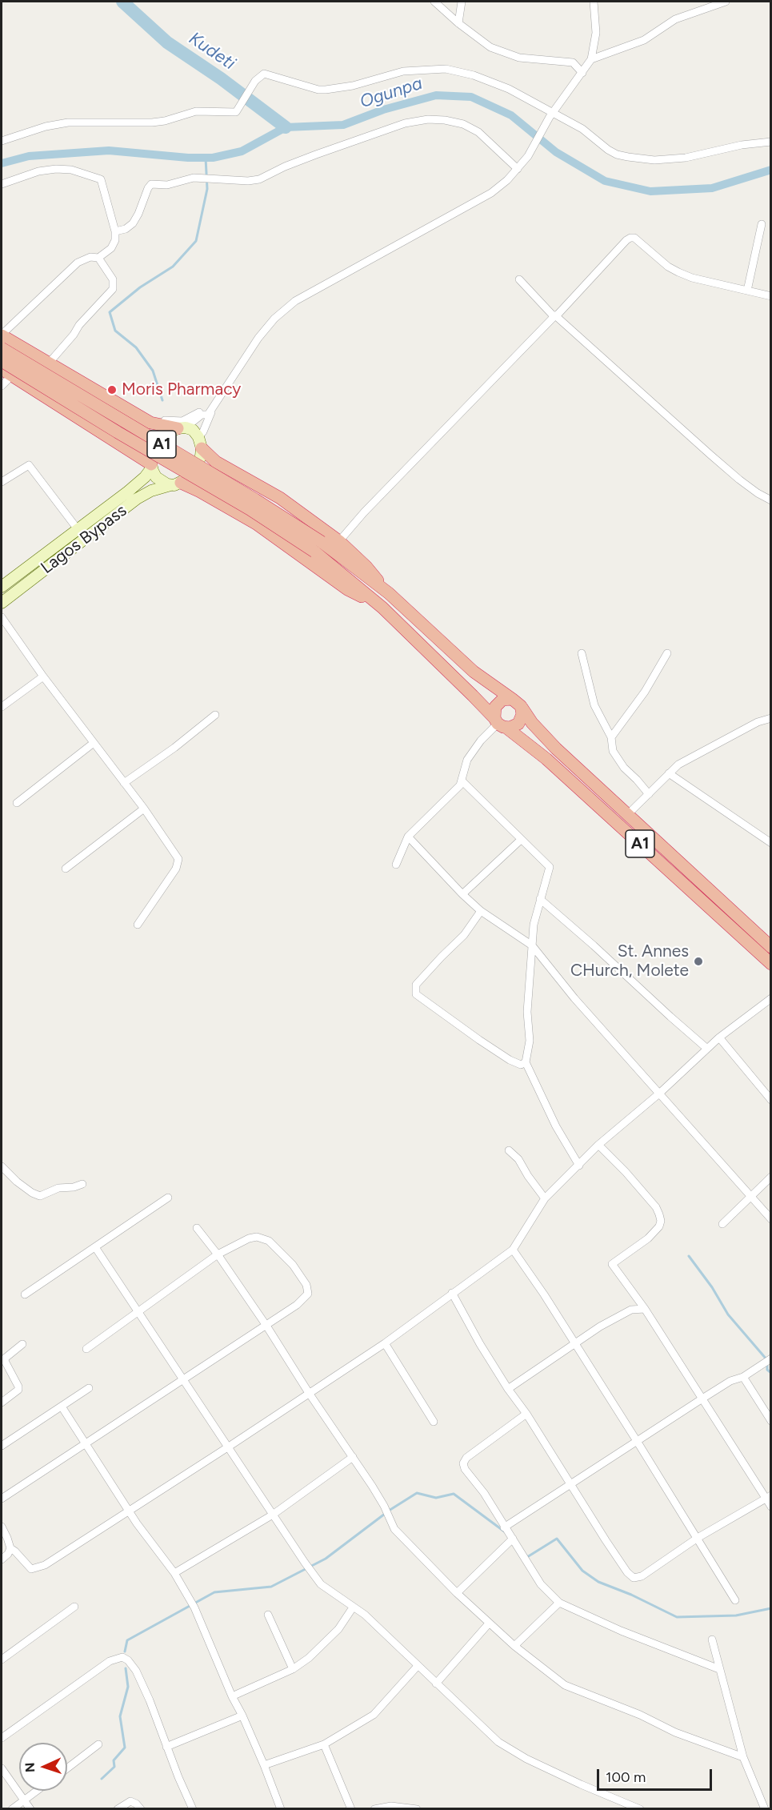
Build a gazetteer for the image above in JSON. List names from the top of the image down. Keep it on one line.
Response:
{"streets":{"highway":["A1"],"main road":["Lagos Bypass"]},"water":["Kudeti","Ogunpa"],"places":["Moris Pharmacy","St. Annes CHurch, Molete"],"scale_bar":"100 m","north":"left"}
